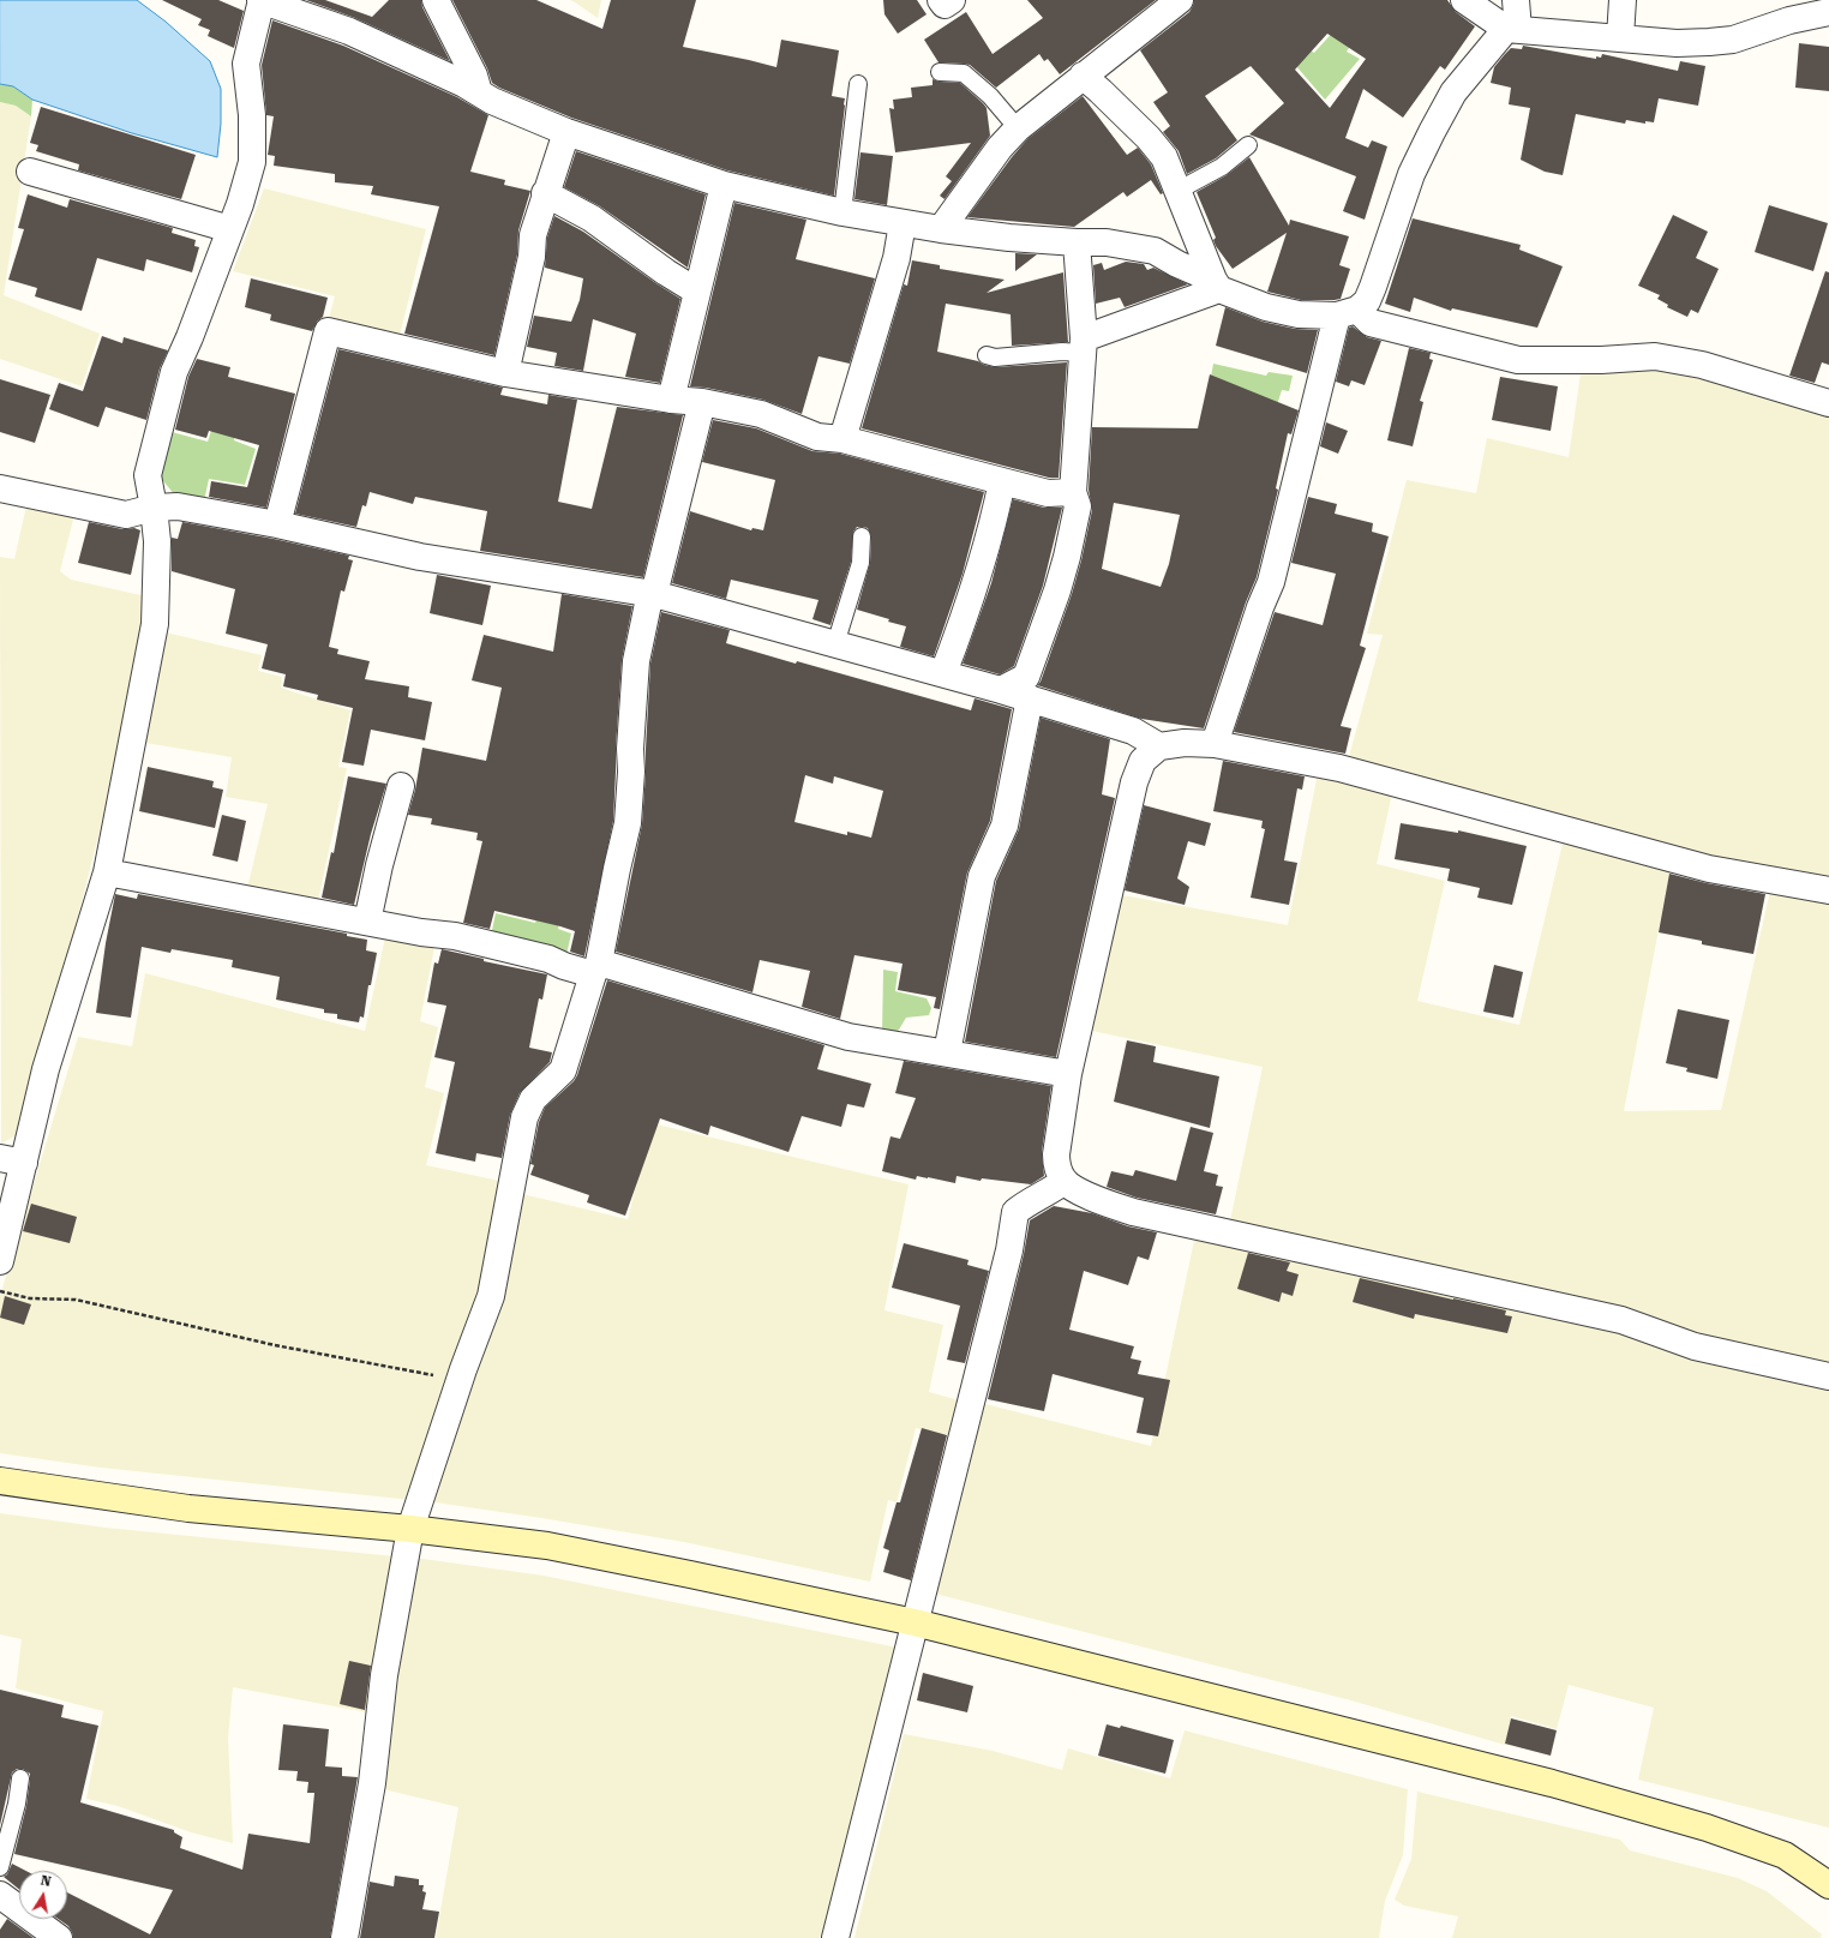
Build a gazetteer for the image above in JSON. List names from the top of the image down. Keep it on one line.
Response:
{"north":"top"}
